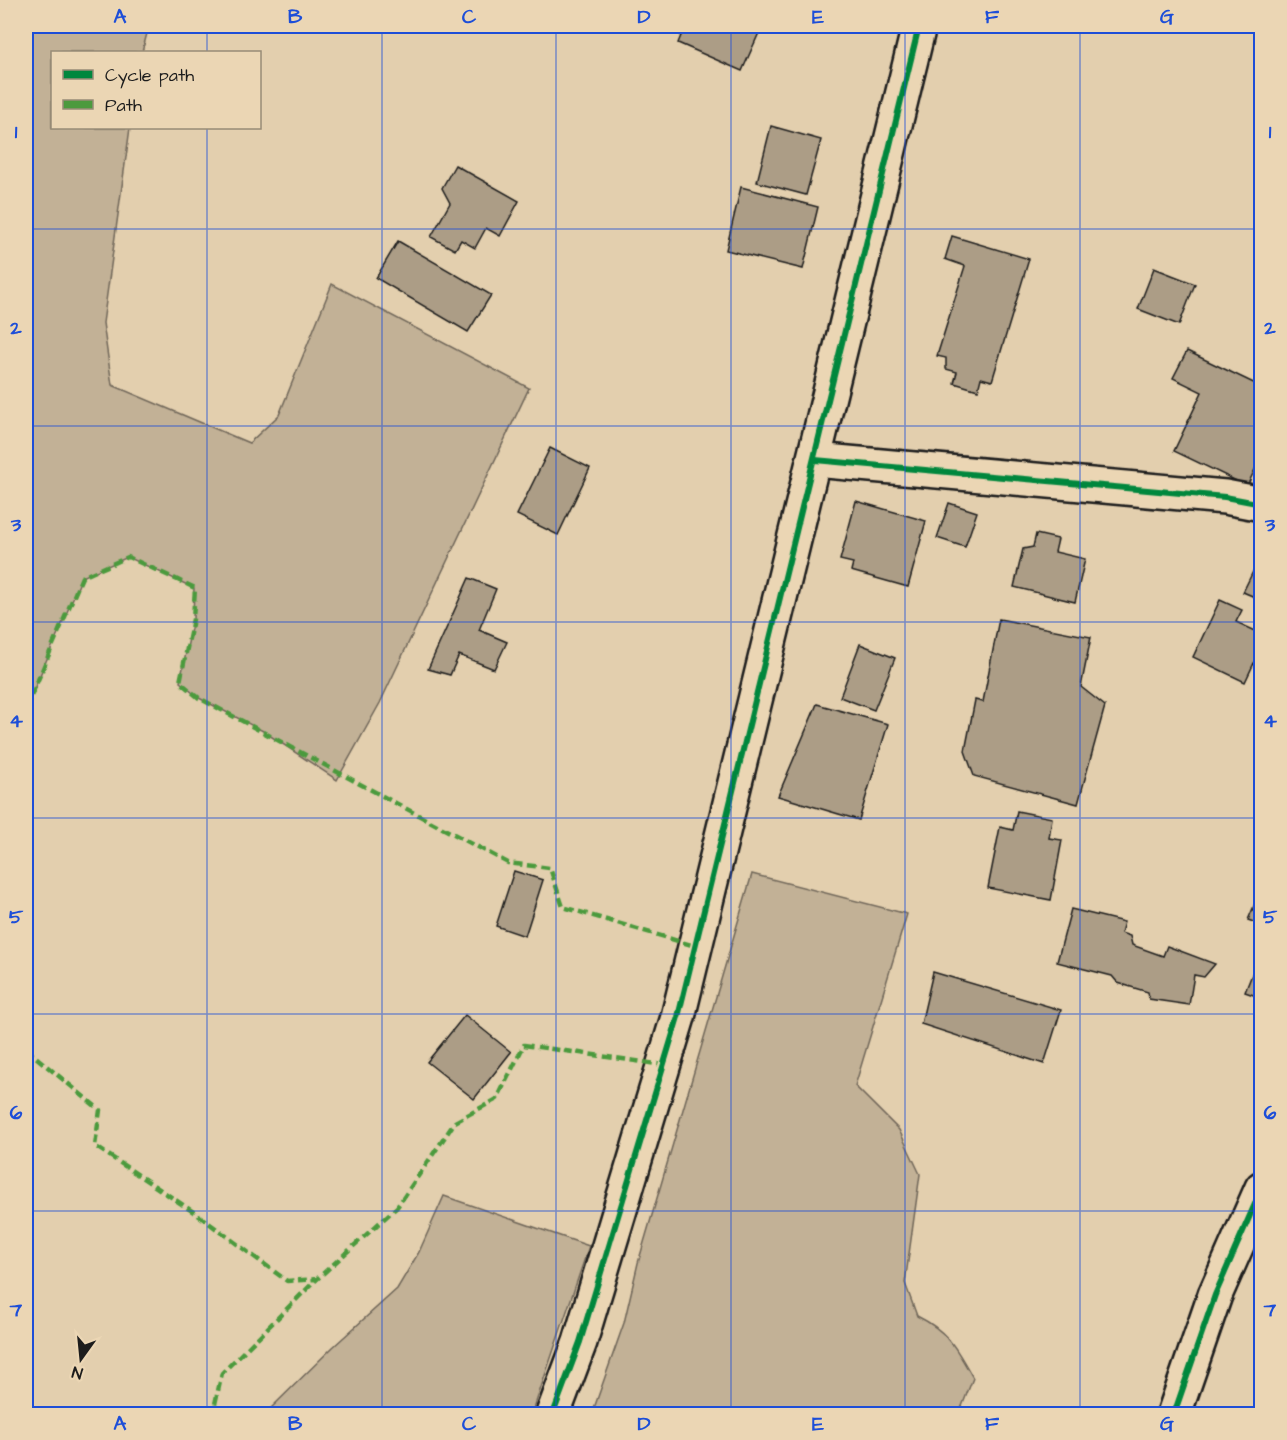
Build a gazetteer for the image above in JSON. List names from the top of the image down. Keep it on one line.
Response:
{"legend":["Cycle path","Path"],"north":"bottom","grid":{"columns":["A","B","C","D","E","F","G"],"rows":["1","2","3","4","5","6","7"]}}
